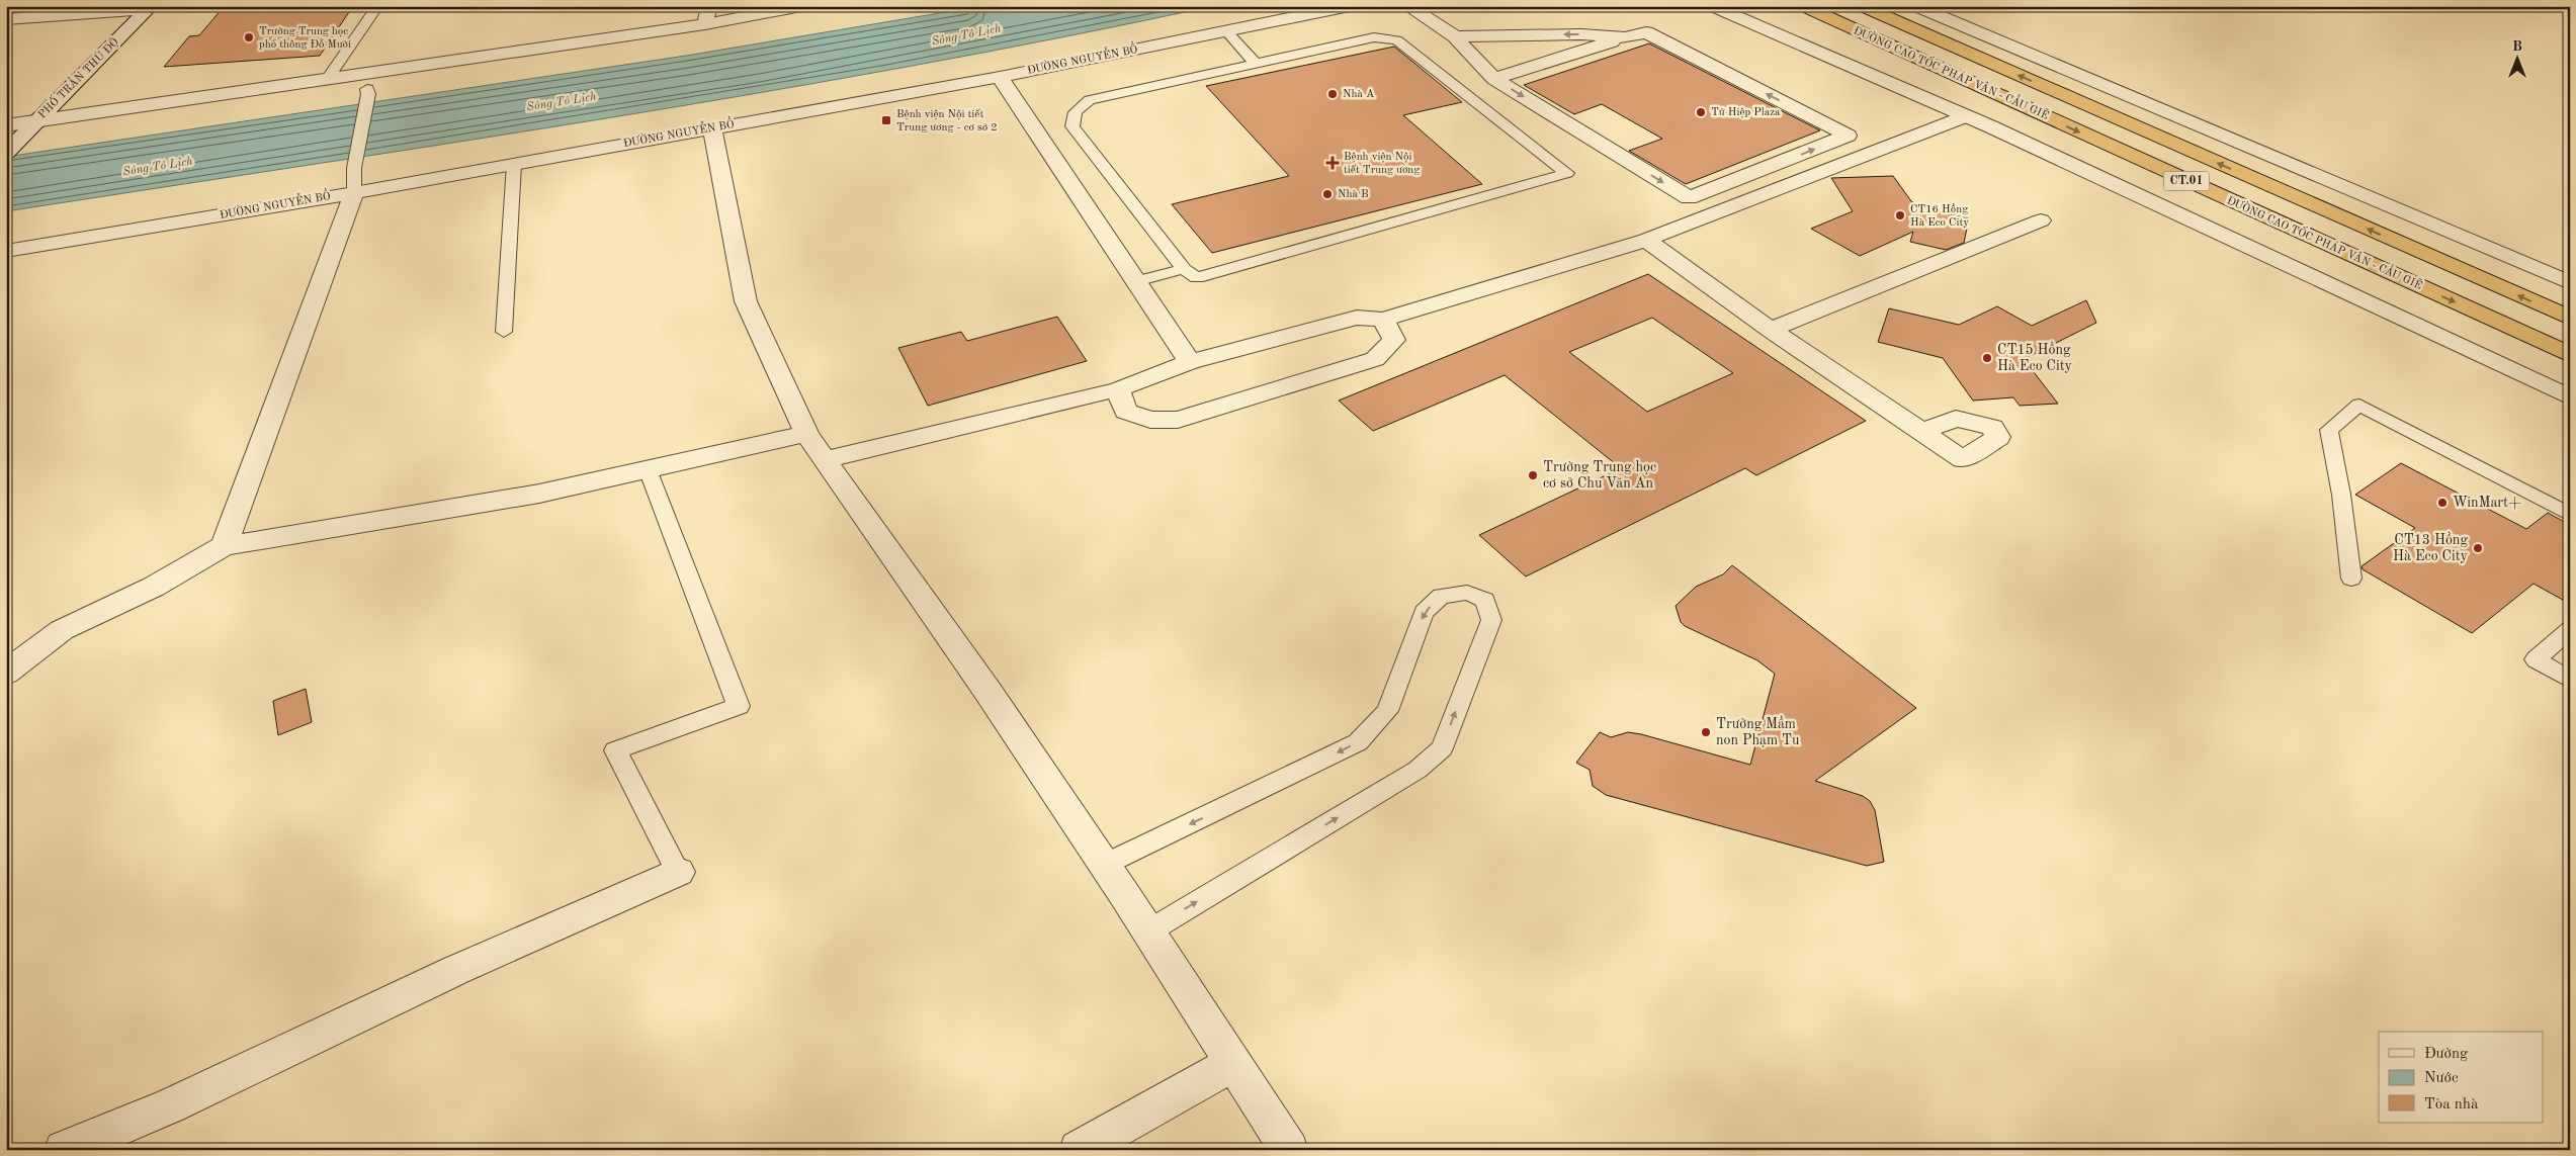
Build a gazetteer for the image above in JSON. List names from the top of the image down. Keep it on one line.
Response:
{"streets":{"highway":["ĐƯỜNG CAO TỐC PHÁP VÂN - CẦU GIẼ","CT.01"],"street":["ĐƯỜNG NGUYỄN BỒ","PHỐ TRẦN THỦ ĐỘ"]},"water":["Sông Tô Lịch"],"places":{"other":["Trường Trung học phổ thông Đỗ Mười","Nhà A","Tứ Hiệp Plaza","Nhà B","CT16 Hồng Hà Eco City","CT15 Hồng Hà Eco City","Trường Trung học cơ sở Chu Văn An","WinMart+","CT13 Hồng Hà Eco City","Trường Mầm non Phạm Tu"],"transit":["Bệnh viện Nội tiết Trung ương - cơ sở 2"],"health":["Bệnh viện Nội tiết Trung ương"]},"legend":["Đường","Nước","Tòa nhà"],"north":"top"}
